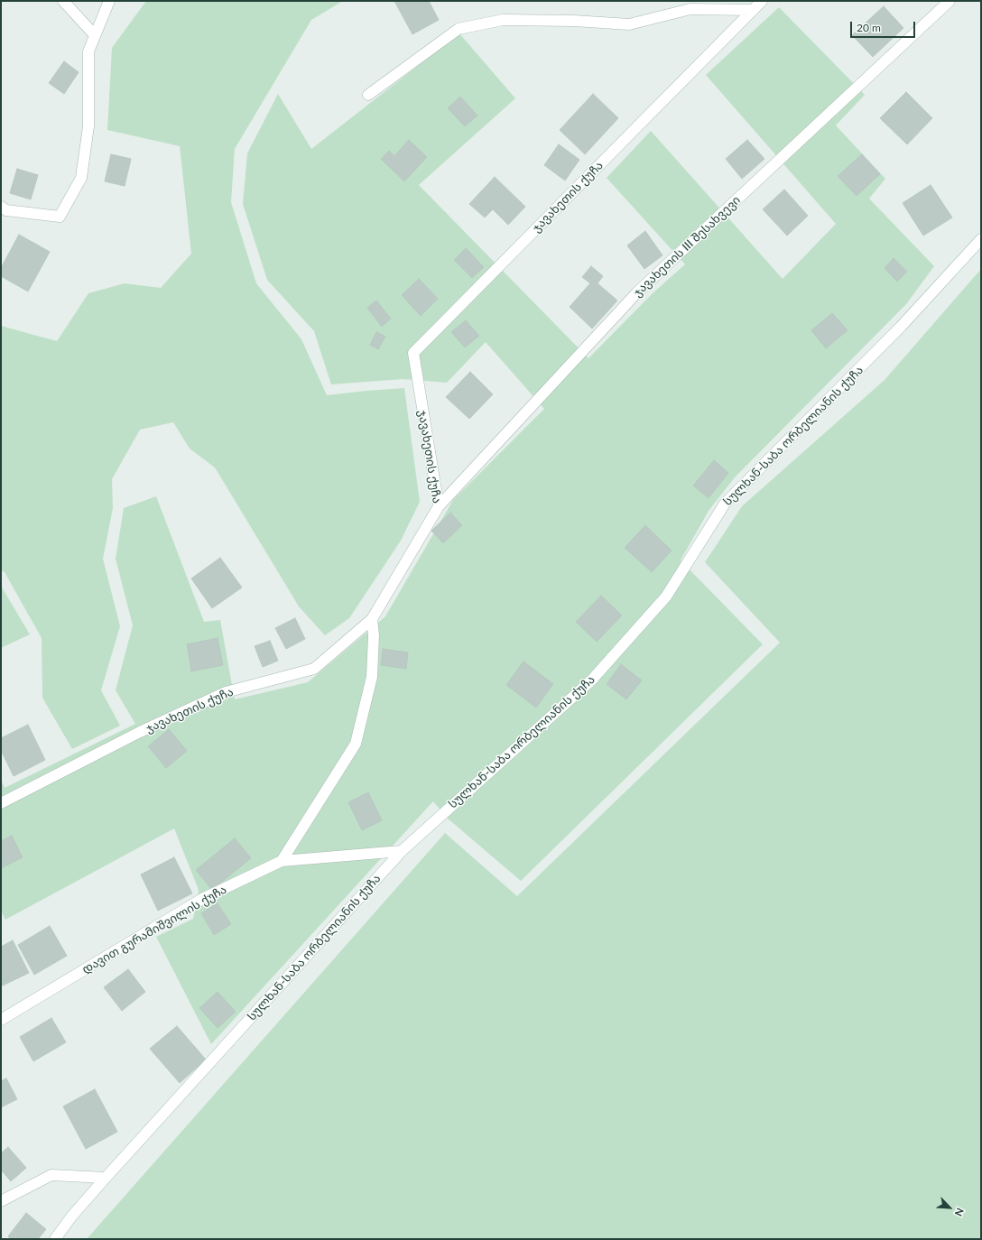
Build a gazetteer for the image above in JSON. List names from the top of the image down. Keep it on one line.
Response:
{"streets":{"street":["ჯავახეთის ქუჩა","ჯავახეთის III შესახვევი","სულხან-საბა ორბელიანის ქუჩა","დავით გურამიშვილის ქუჩა"]},"crossings":[["ჯავახეთის ქუჩა","ჯავახეთის III შესახვევი"],["სულხან-საბა ორბელიანის ქუჩა","დავით გურამიშვილის ქუჩა"]],"scale_bar":"20 m","north":"bottom right"}
